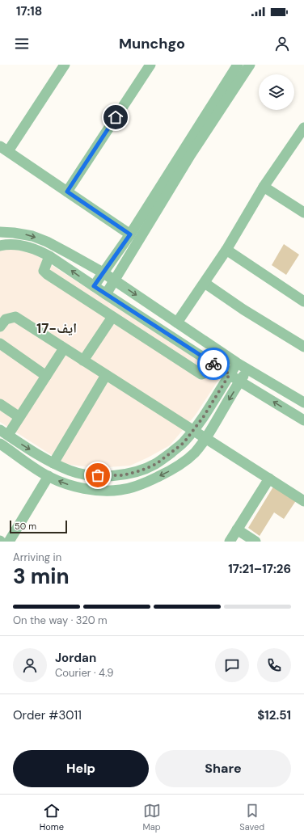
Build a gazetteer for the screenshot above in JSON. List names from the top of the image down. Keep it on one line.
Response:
{"districts":["ایف-17"],"scale_bar":"50 m","page":{"status":"17:18","header":"Munchgo","scale":"50 m","heading":["3 min","Arriving in","17:21–17:26"],"panel":["Jordan","Courier · 4.9","Order #3011","$12.51"],"bar":"On the way · 320 m","buttons":["Help","Share"],"tabs":["Home","Map","Saved"]}}
